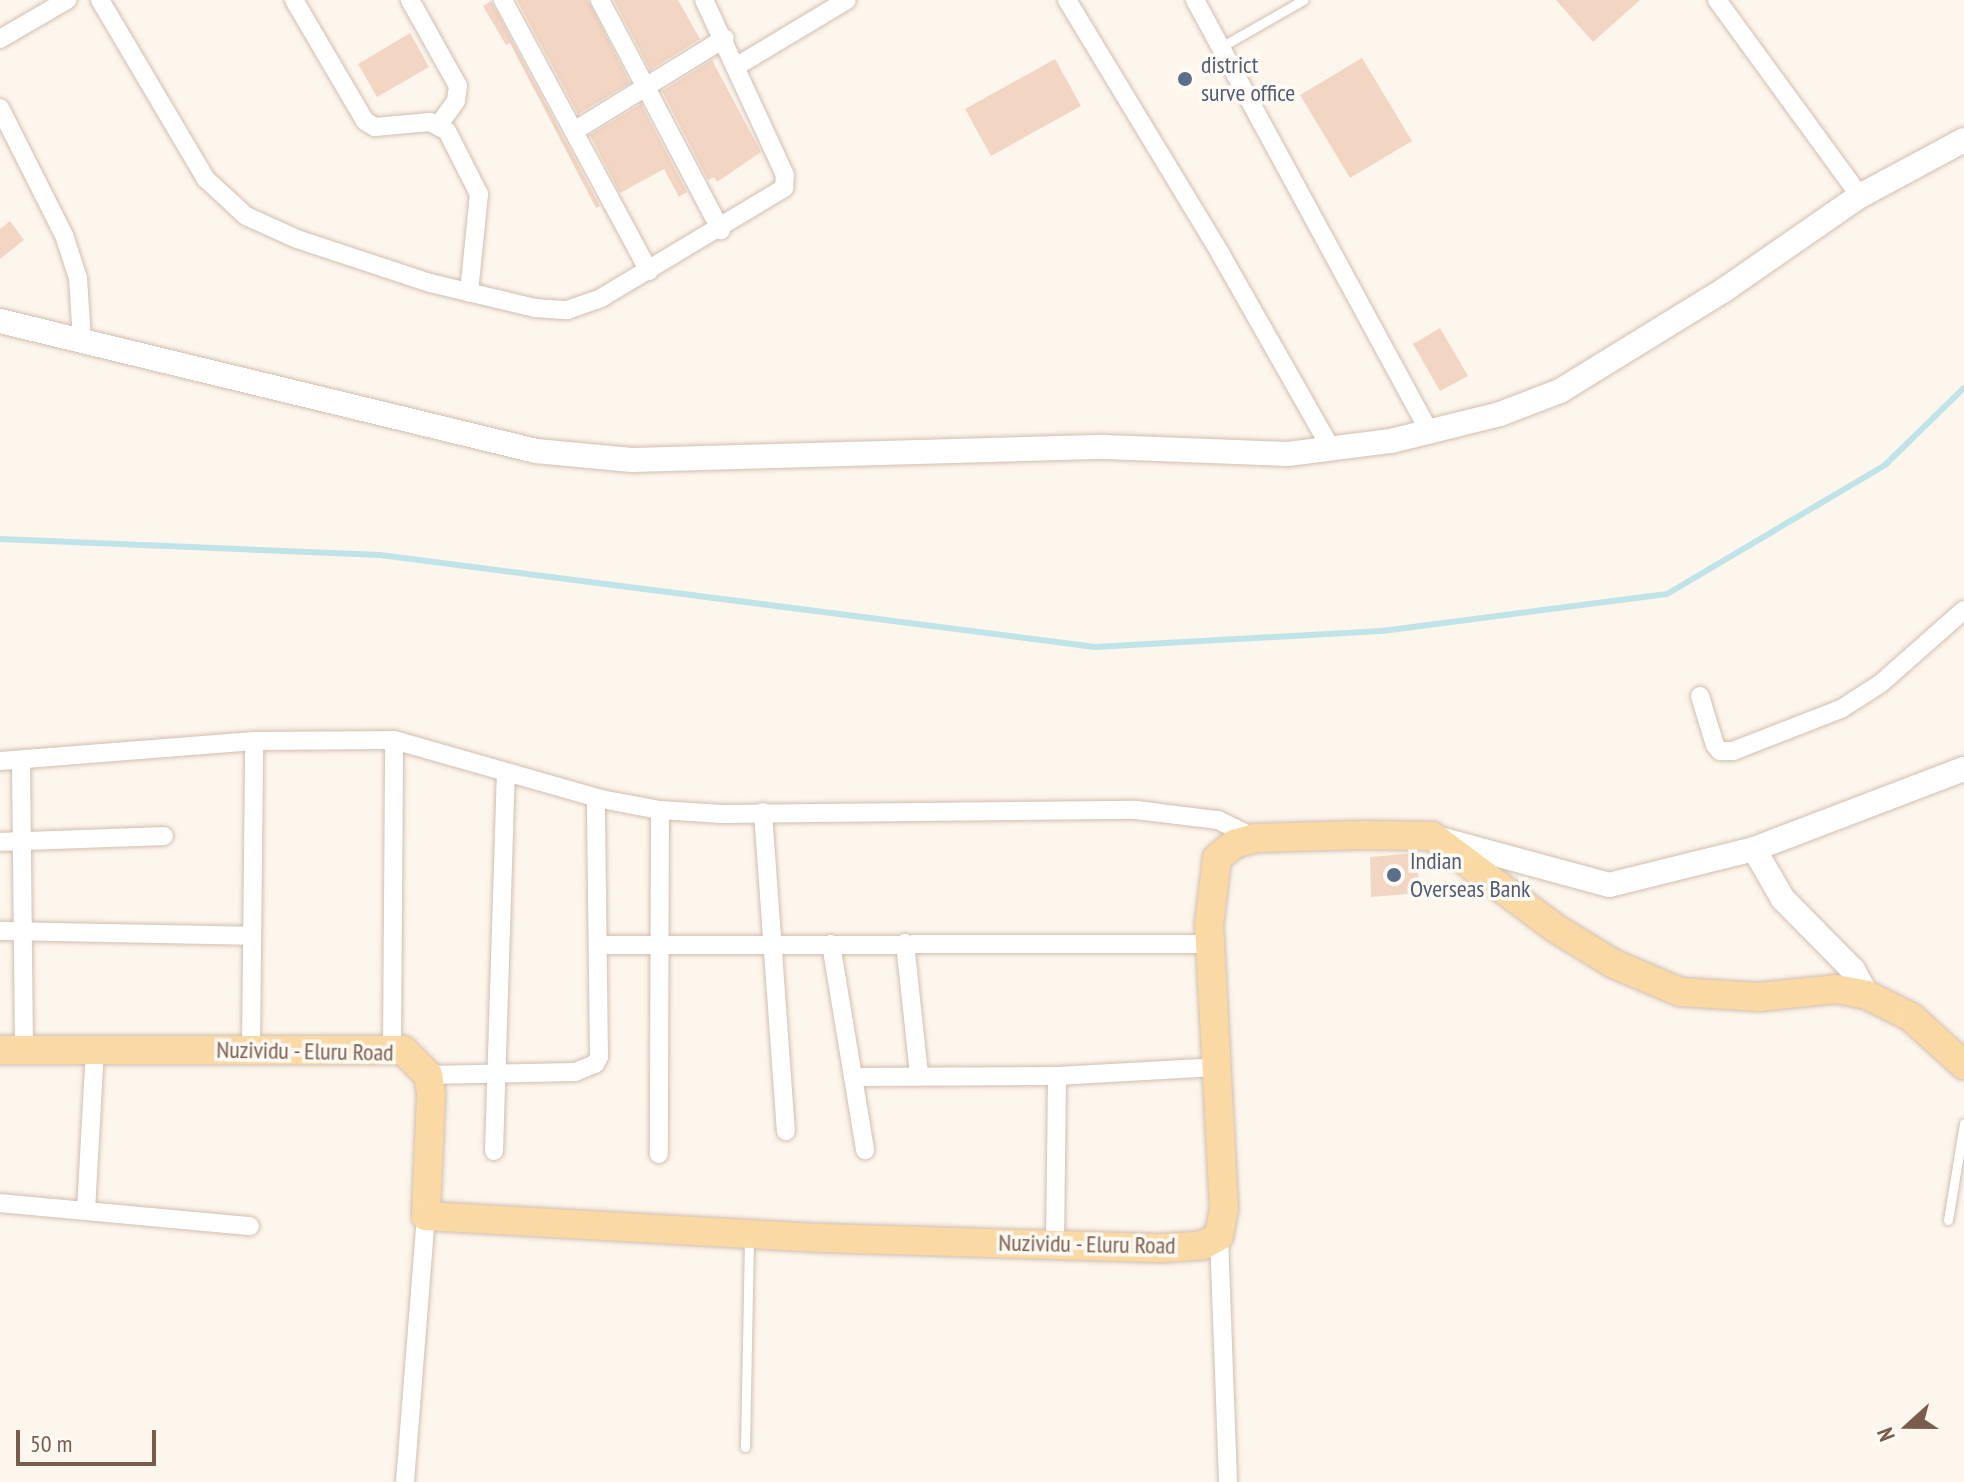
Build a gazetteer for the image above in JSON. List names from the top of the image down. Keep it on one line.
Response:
{"streets":{"main road":["Nuzividu - Eluru Road"]},"places":["district surve office","Indian Overseas Bank"],"scale_bar":"50 m","north":"left"}
